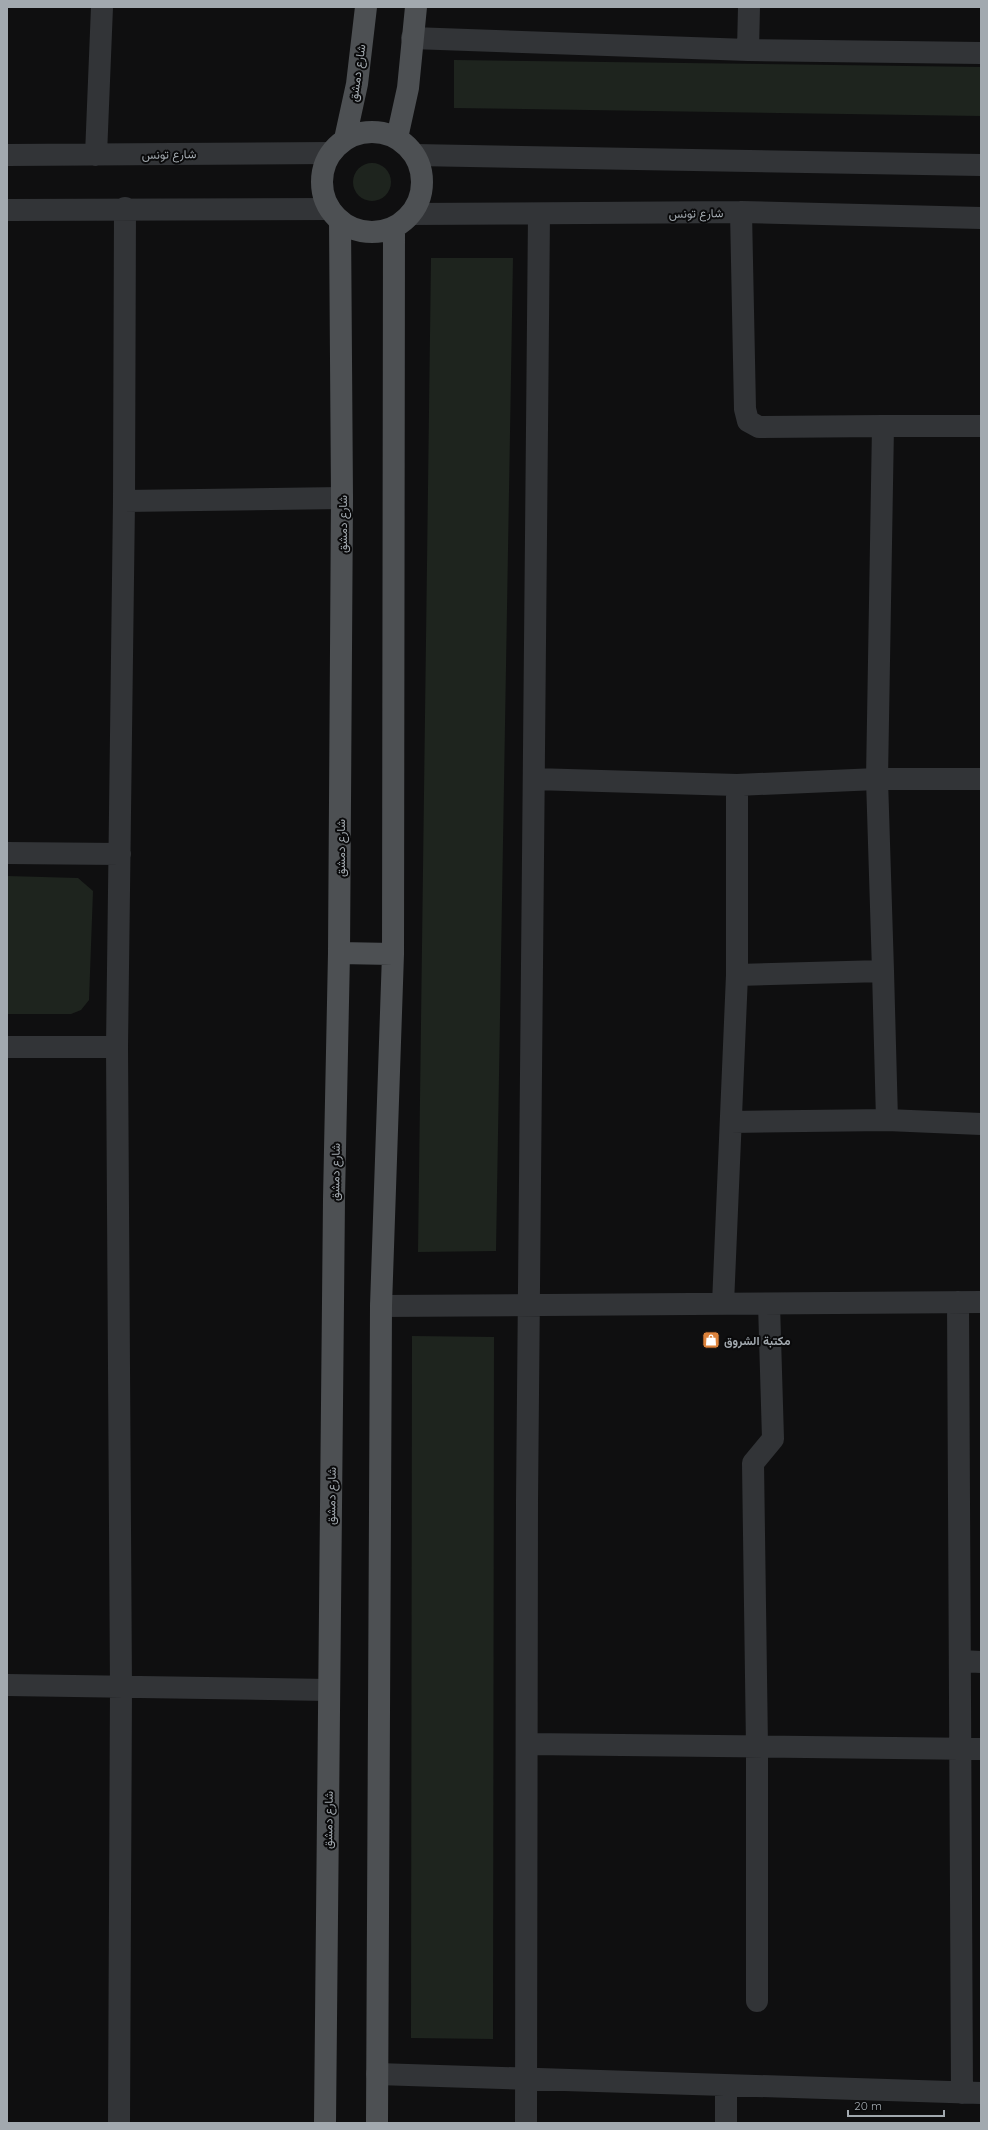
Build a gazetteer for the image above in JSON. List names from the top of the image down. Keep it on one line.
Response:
{"streets":{"main road":["شارع دمشق"],"street":["شارع تونس"]},"crossings":[["شارع دمشق","شارع تونس"]],"places":{"shop":["مكتبة الشروق"]},"scale_bar":"20 m"}
